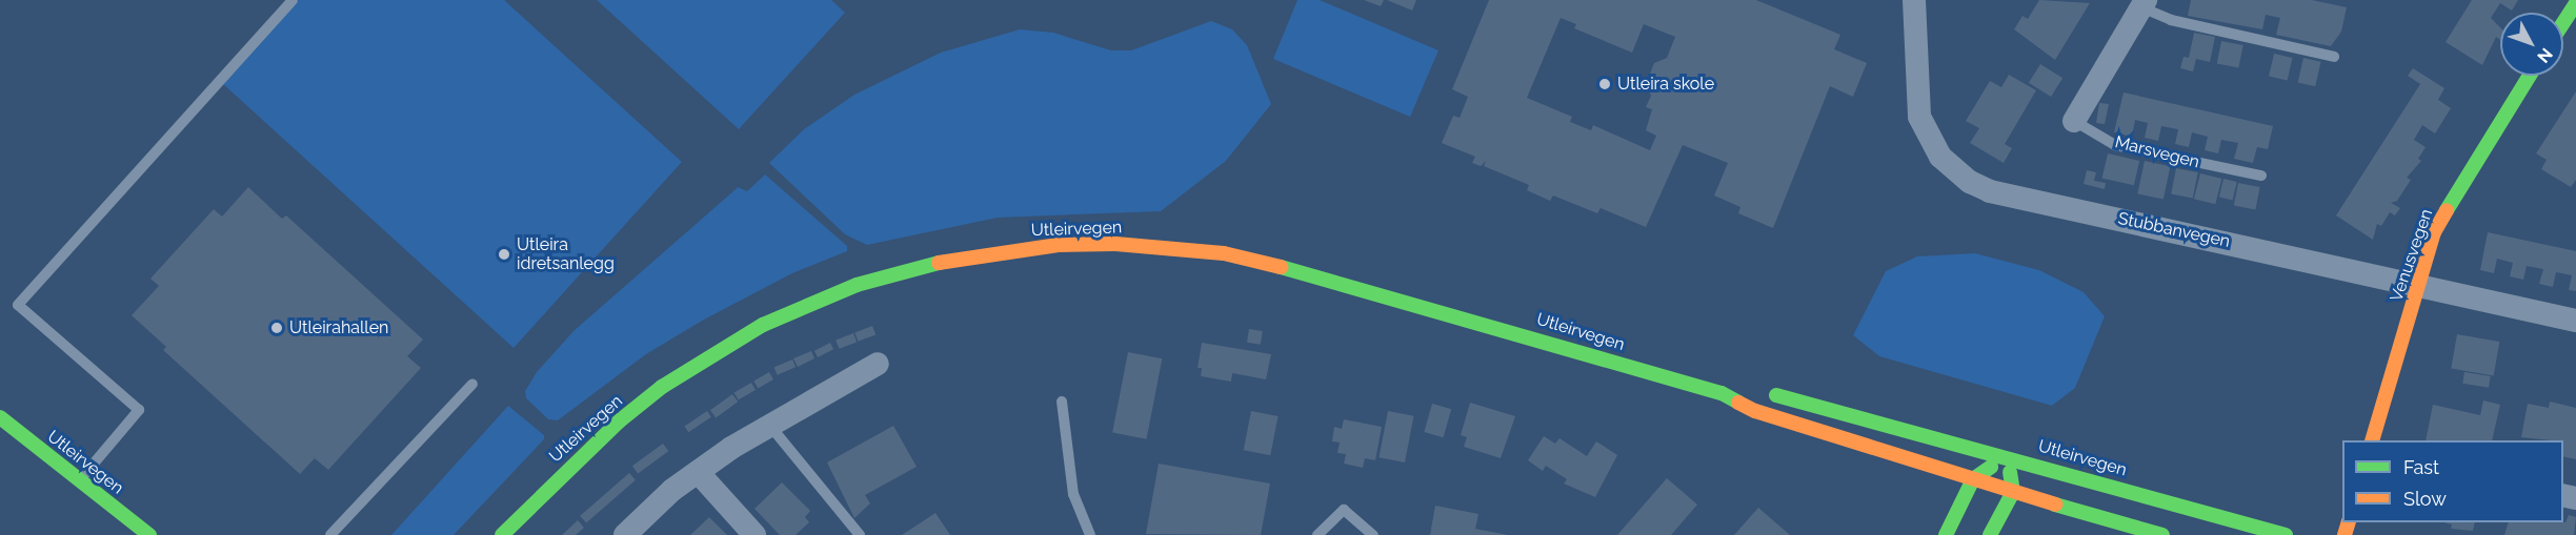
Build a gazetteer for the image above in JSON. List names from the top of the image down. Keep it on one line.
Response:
{"streets":{"main road":["Utleirvegen","Venusvegen"],"street":["Marsvegen","Stubbanvegen"]},"crossings":[["Stubbanvegen","Venusvegen"]],"places":["Utleira skole","Utleira idretsanlegg","Utleirahallen"],"legend":["Fast","Slow"],"north":"bottom right"}
